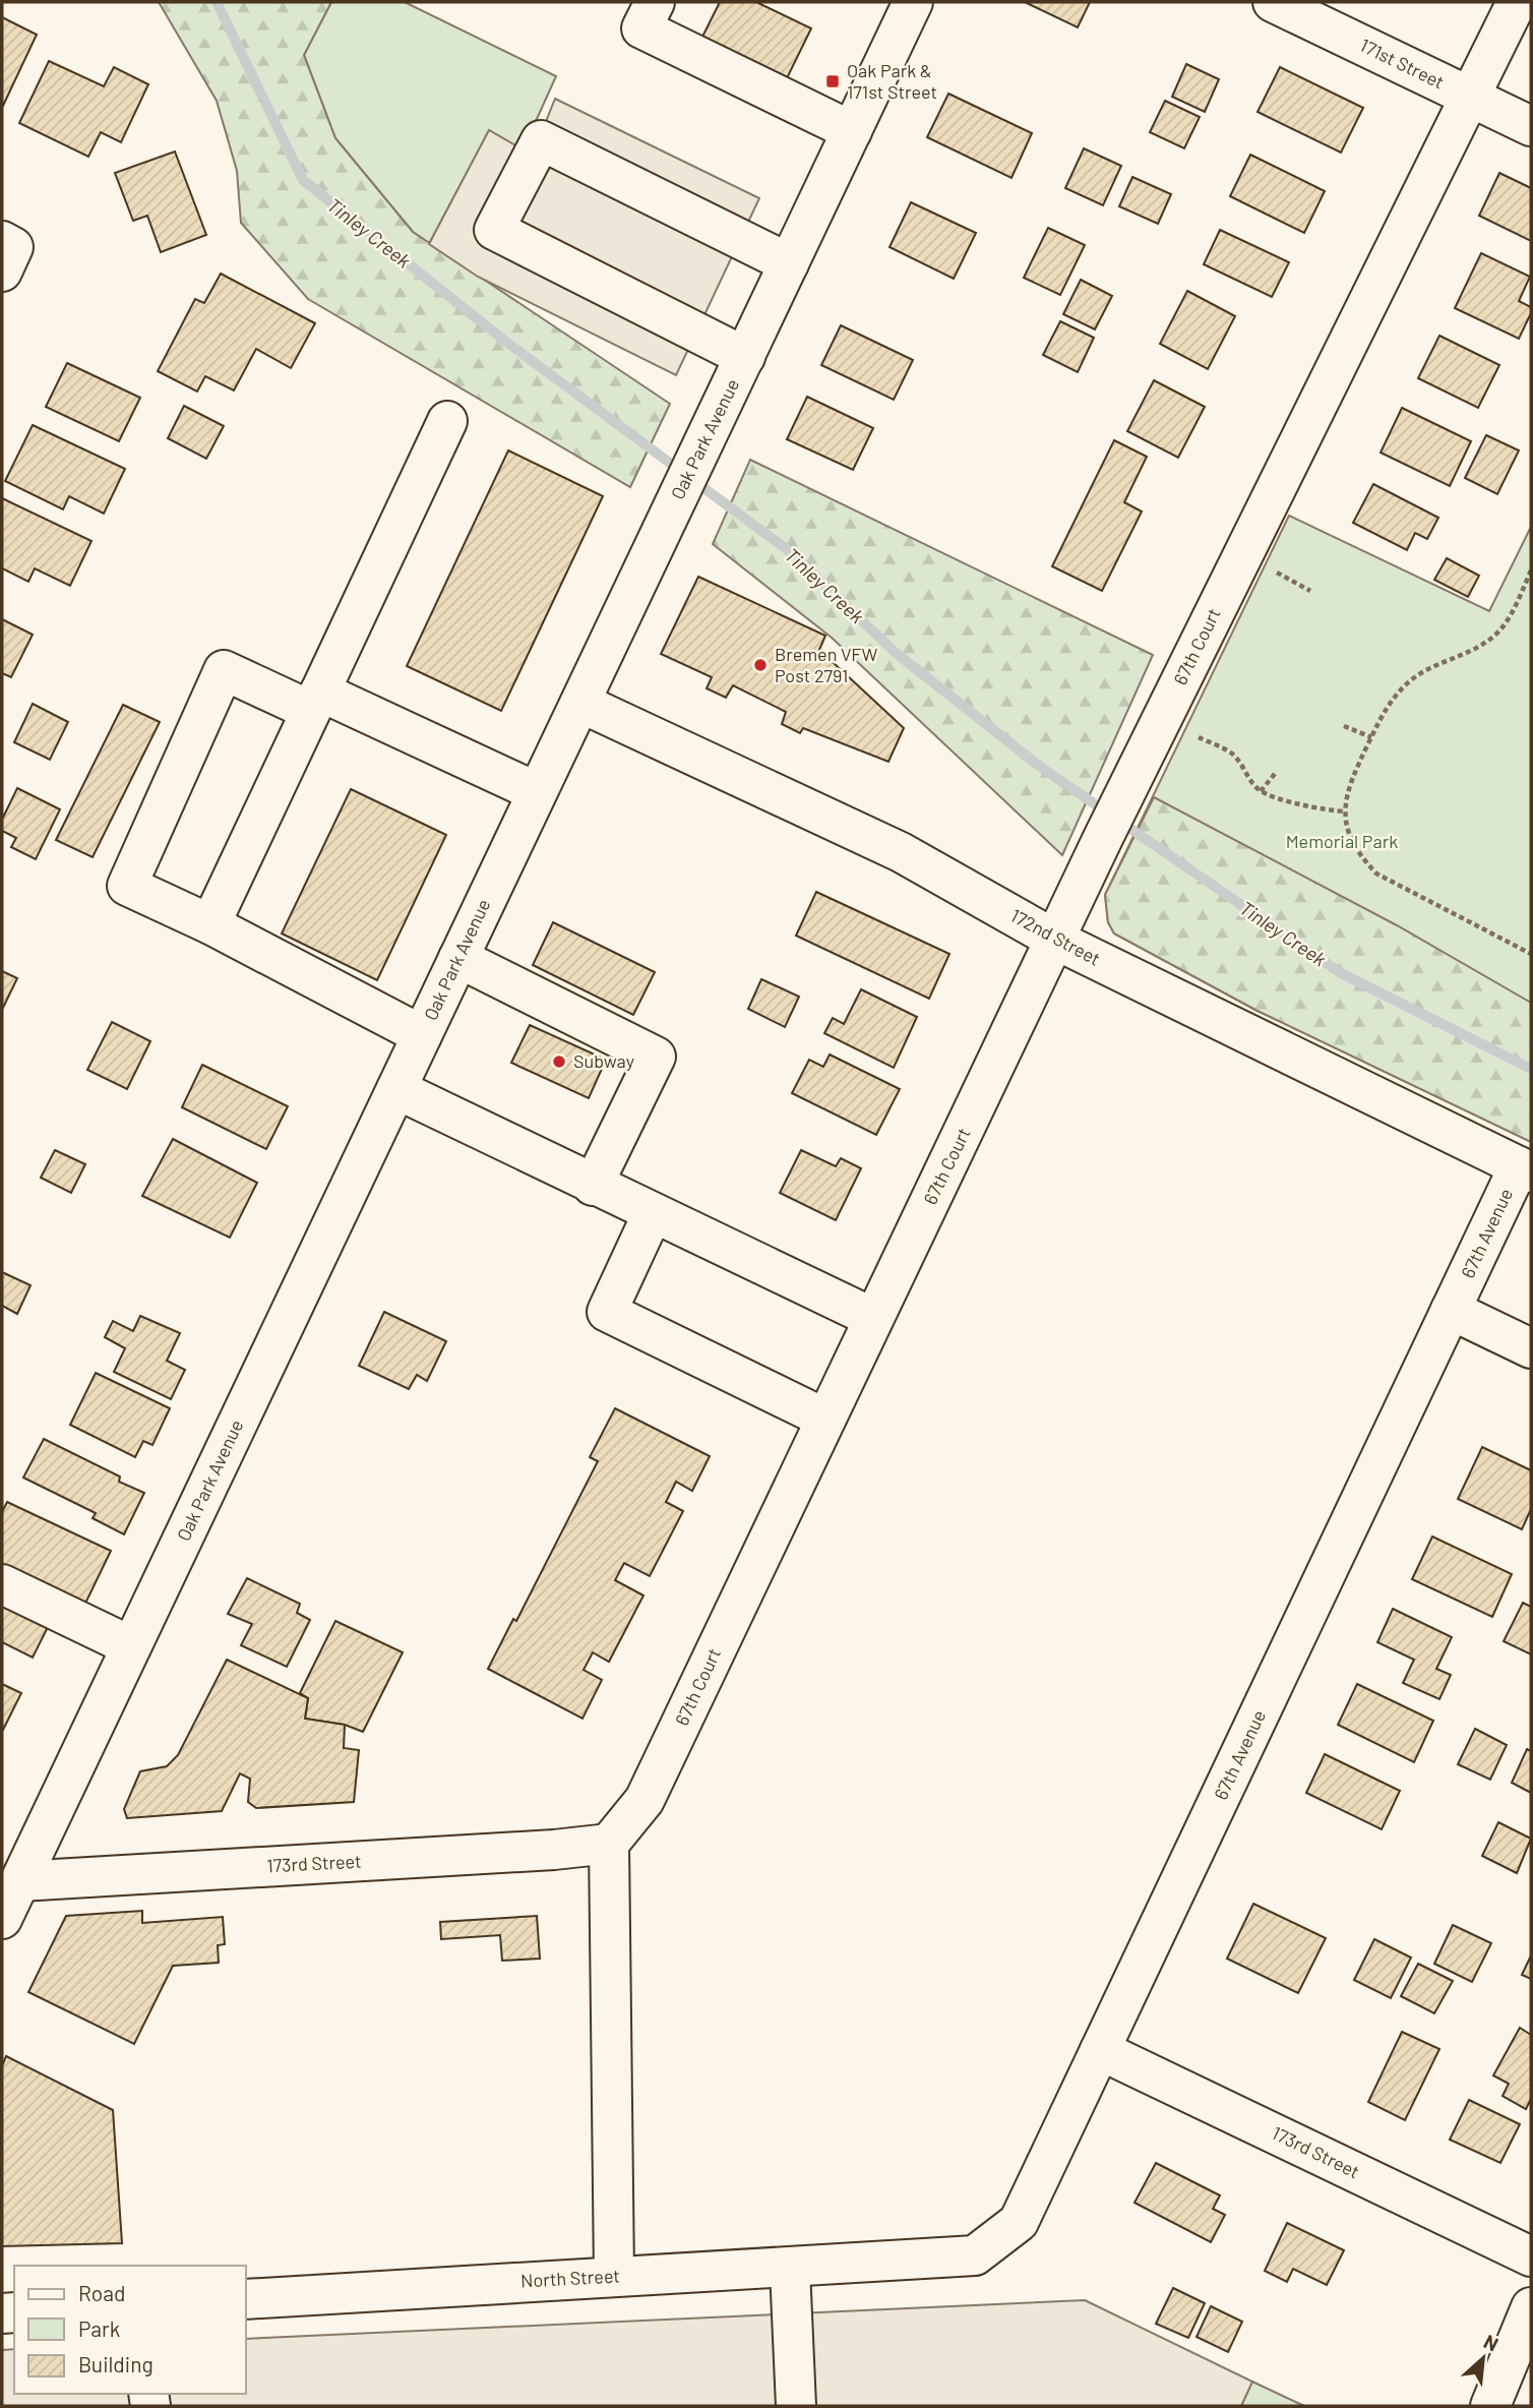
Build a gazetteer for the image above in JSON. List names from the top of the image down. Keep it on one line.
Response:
{"streets":{"street":["171st Street","Oak Park Avenue","67th Court","172nd Street","67th Avenue","173rd Street","North Street"]},"crossings":[["171st Street","67th Court"],["Oak Park Avenue","172nd Street"],["Oak Park Avenue","173rd Street"],["67th Court","172nd Street"],["67th Court","173rd Street"],["172nd Street","67th Avenue"],["67th Avenue","173rd Street"],["67th Avenue","North Street"]],"water":["Tinley Creek"],"parks":["Memorial Park"],"places":{"transit":["Oak Park & 171st Street"],"other":["Bremen VFW Post 2791","Subway"]},"legend":["Road","Park","Building"],"north":"top right"}
